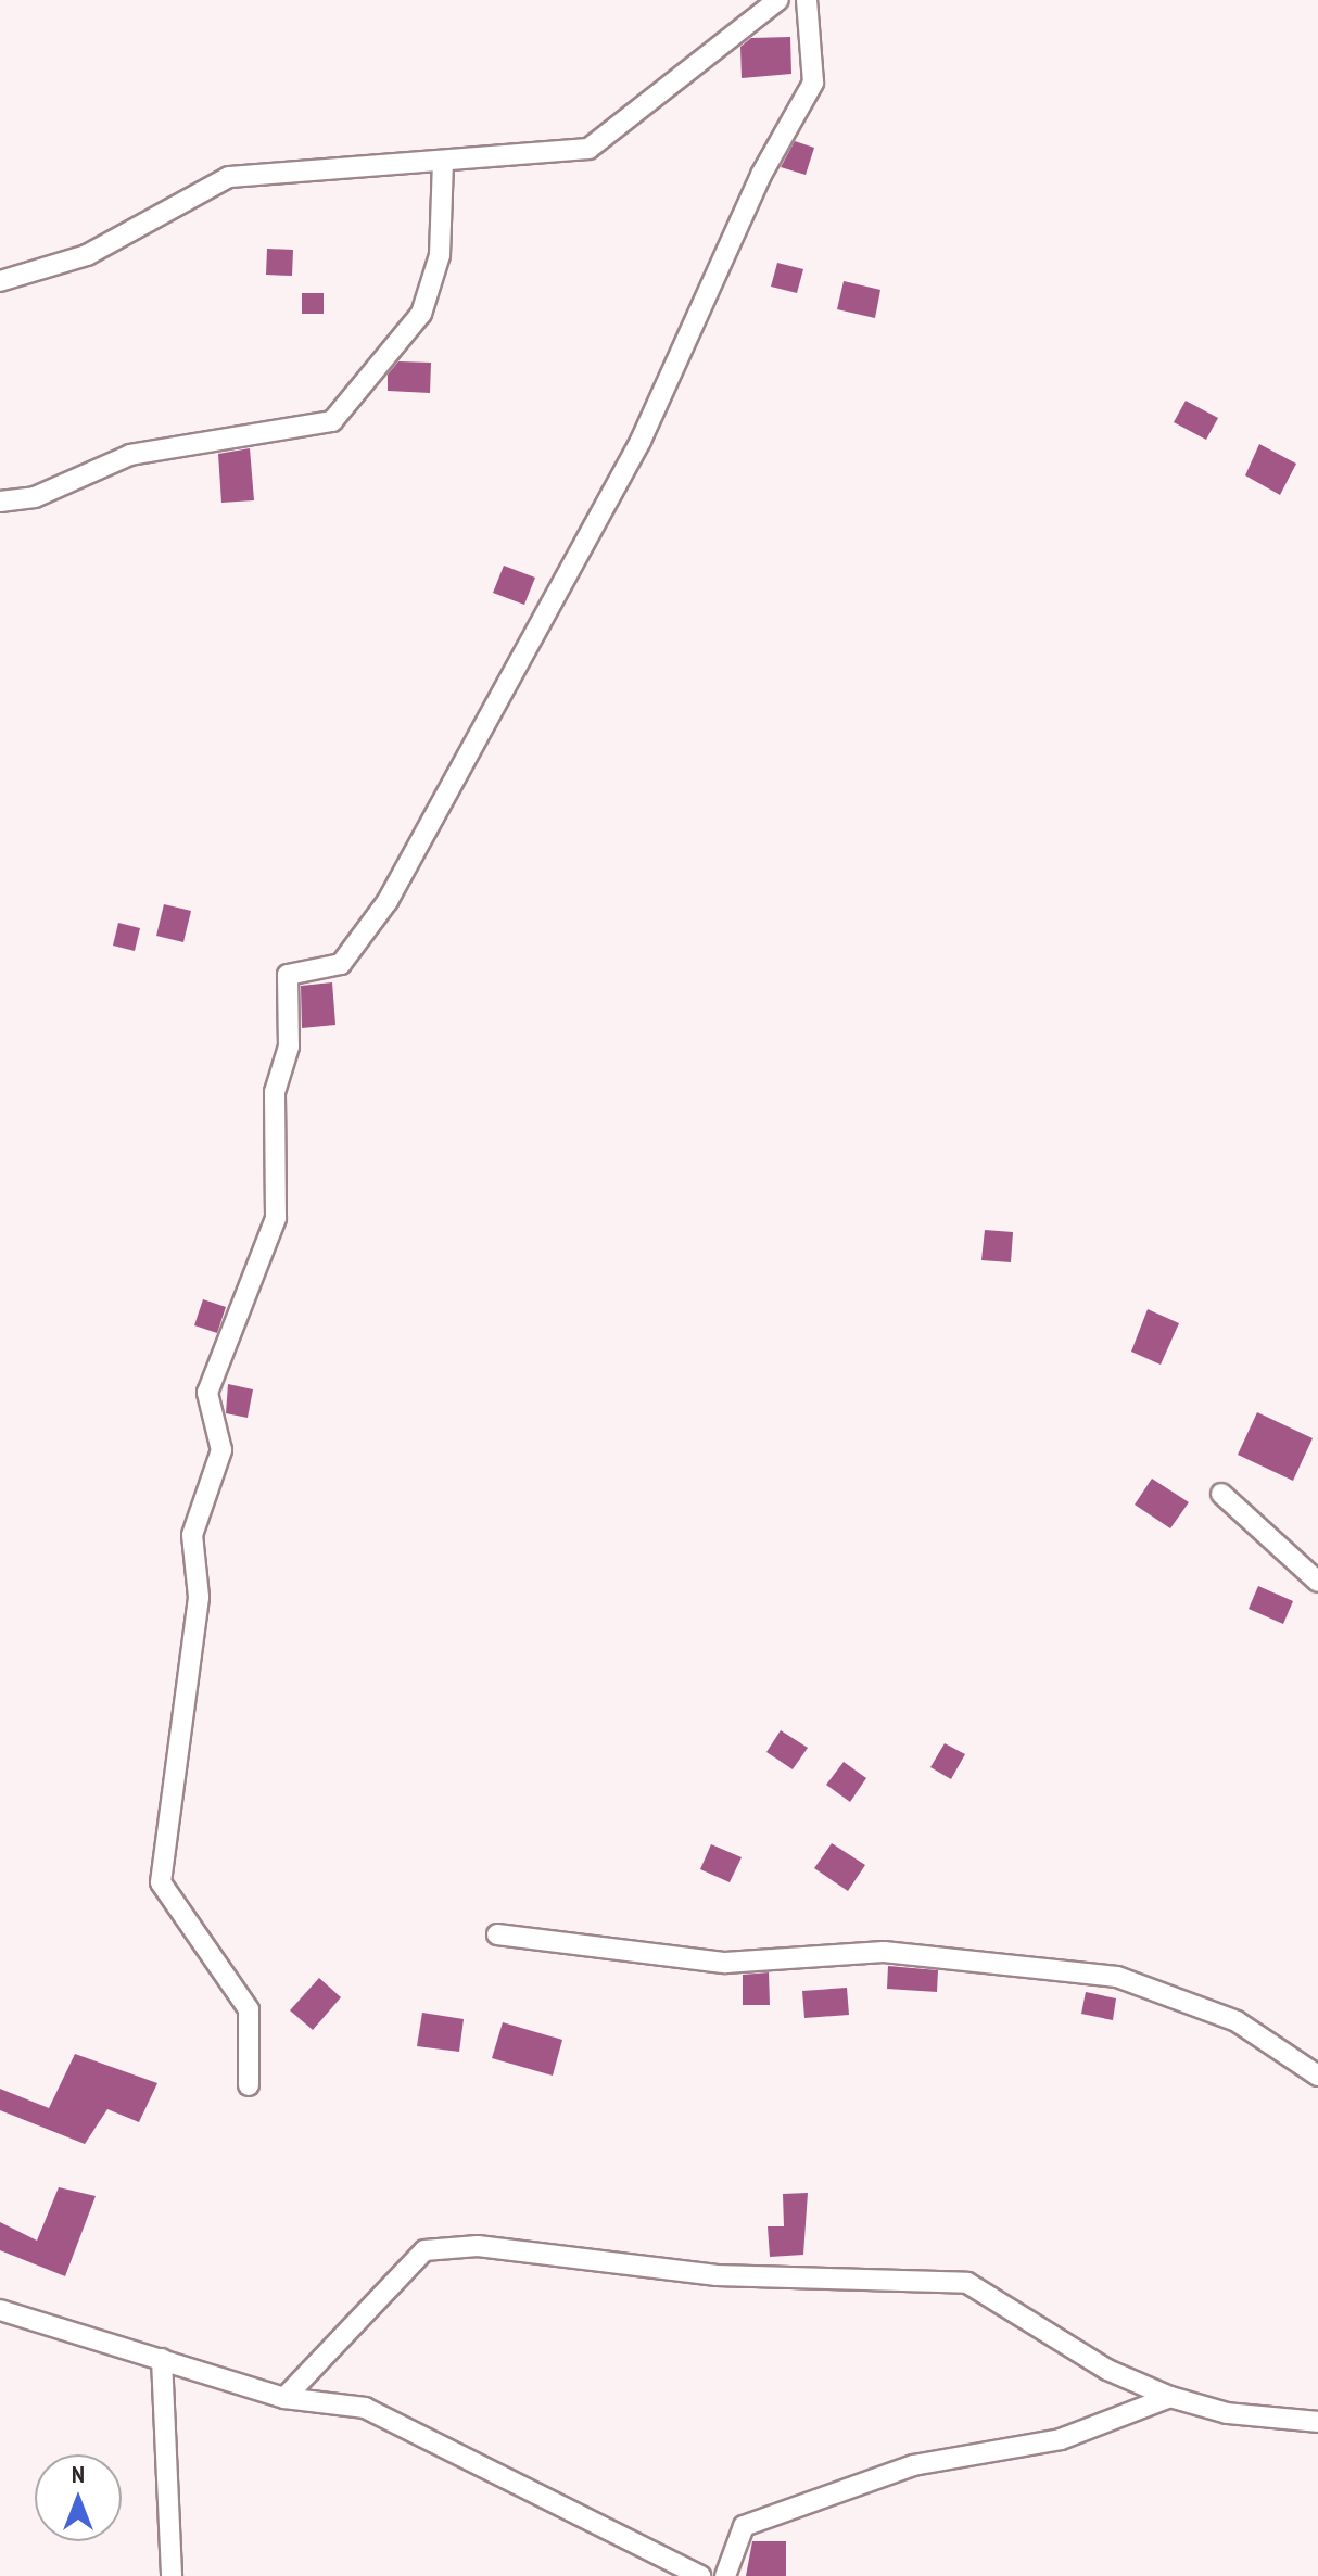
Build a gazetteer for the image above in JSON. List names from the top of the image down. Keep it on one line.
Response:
{"north":"top"}
